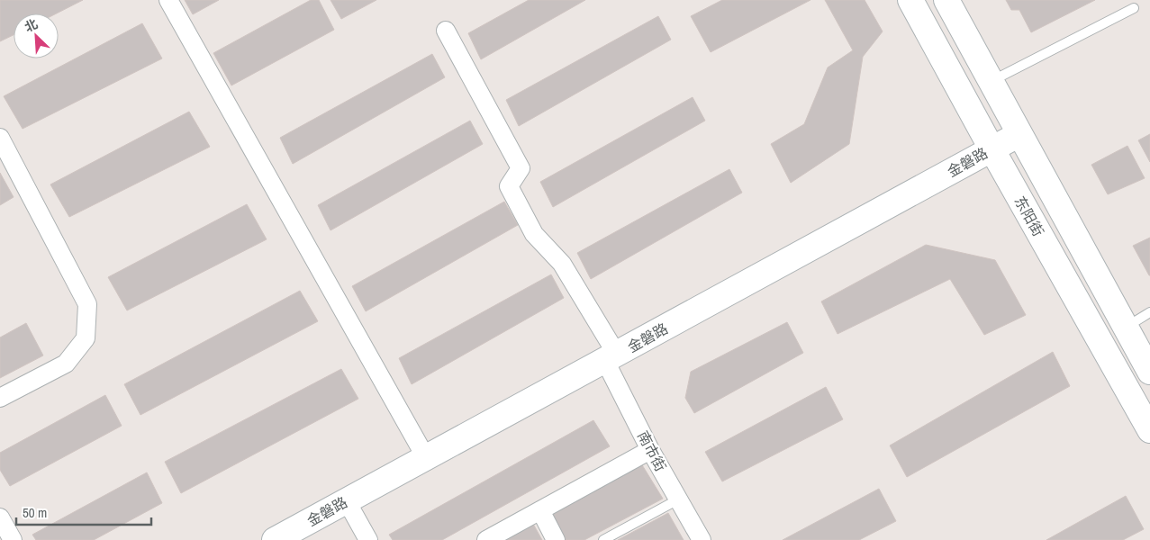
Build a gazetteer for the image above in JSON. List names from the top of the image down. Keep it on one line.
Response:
{"streets":{"main road":["金磐路","东阳街"],"street":["南市街"]},"crossings":[["金磐路","东阳街"],["金磐路","南市街"]],"scale_bar":"50 m","north":"top left"}
